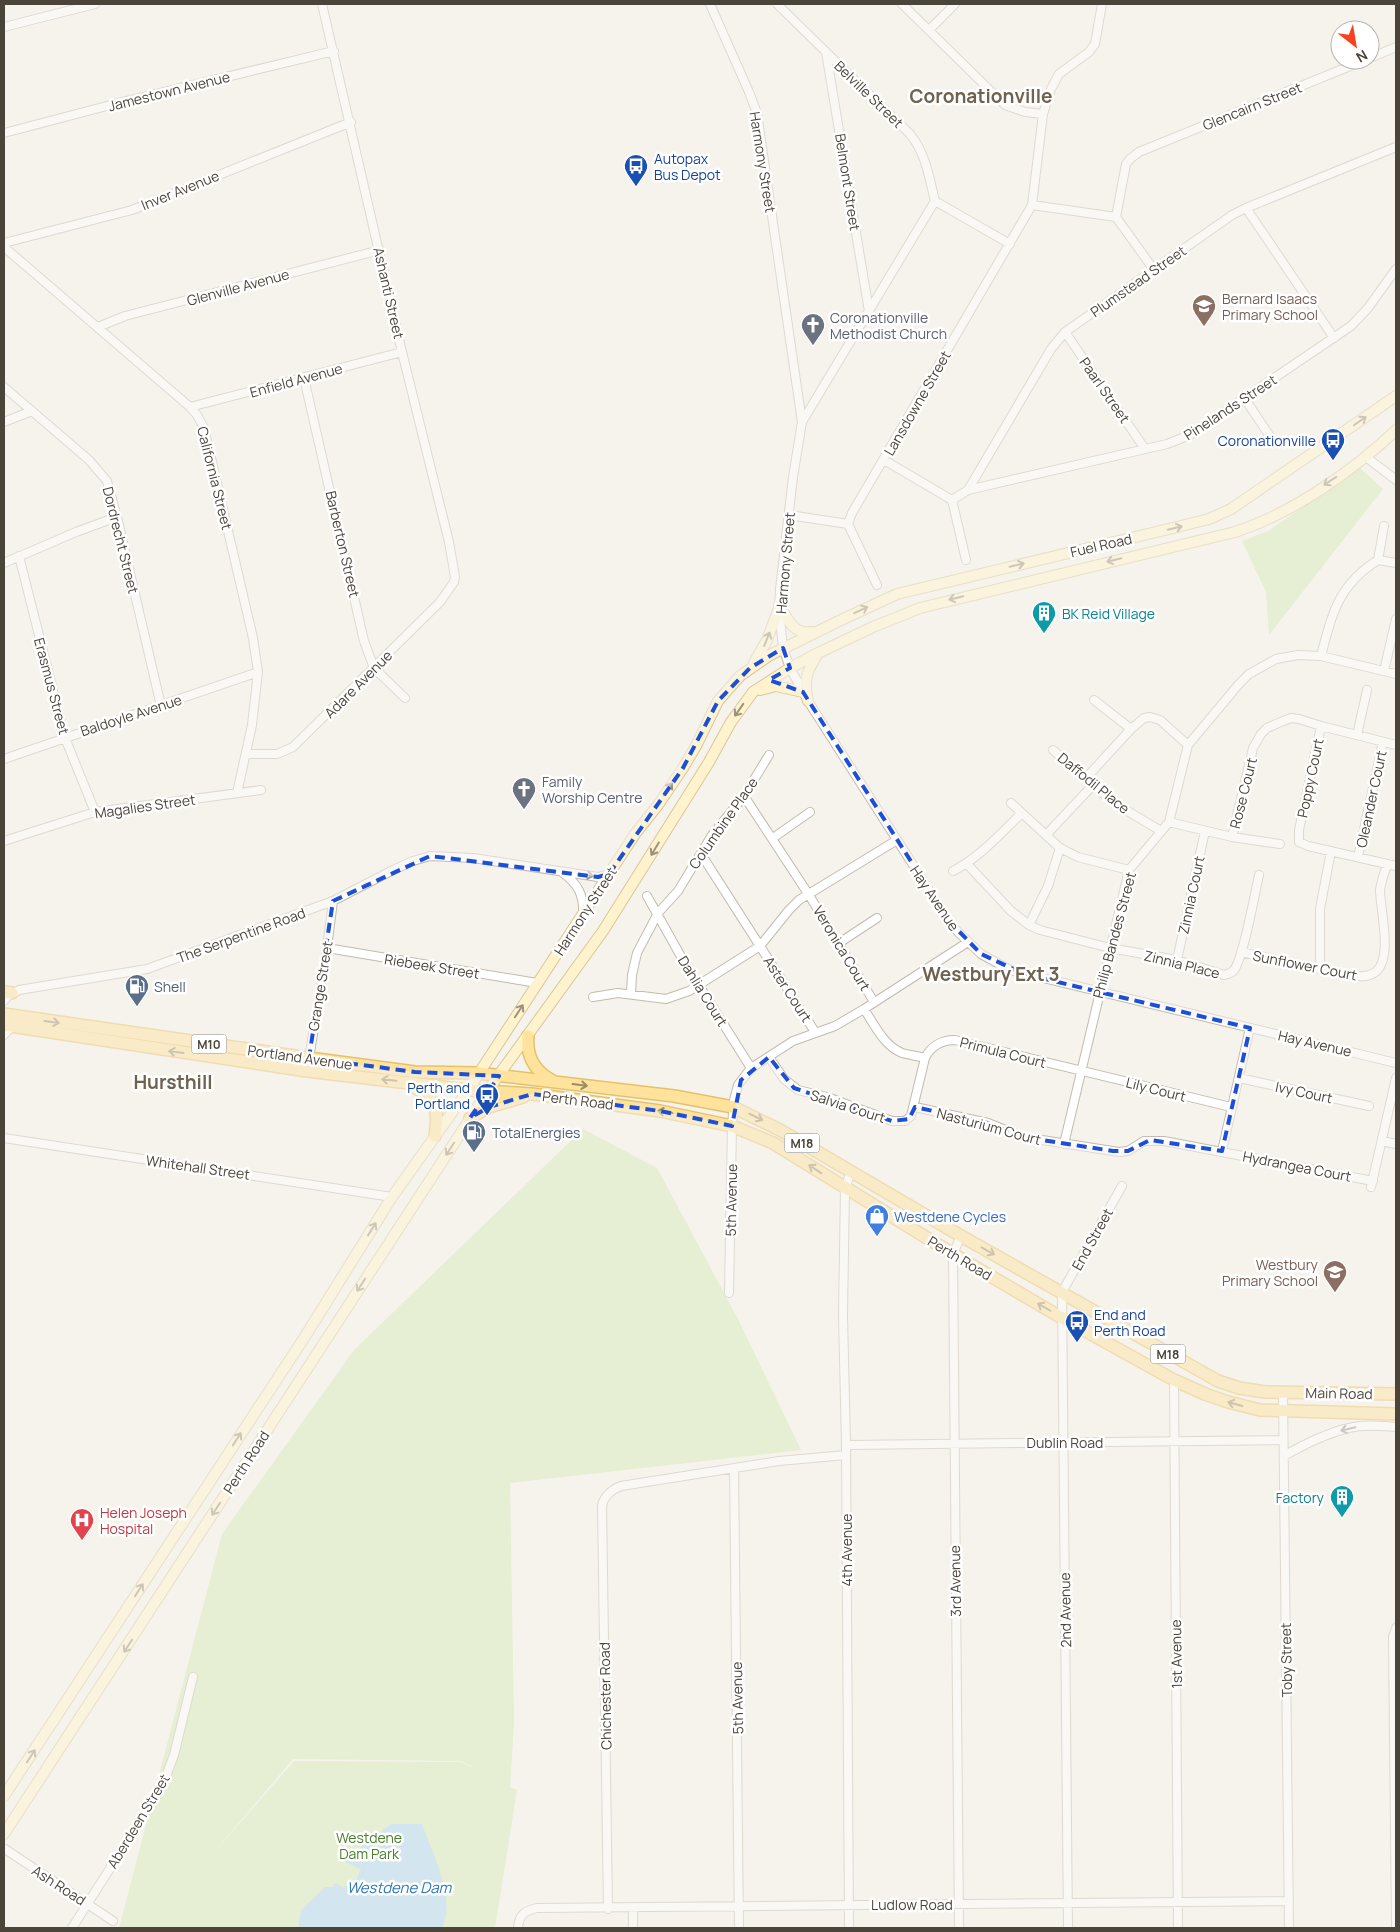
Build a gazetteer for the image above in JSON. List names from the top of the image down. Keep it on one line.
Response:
{"streets":{"main road":["Harmony Street","Fuel Road","M10","Portland Avenue","Perth Road","M18","Main Road"],"street":["Jamestown Avenue","Belville Street","Glencairn Street","Belmont Street","Inver Avenue","Plumstead Street","Glenville Avenue","Ashanti Street","Enfield Avenue","Paarl Street","Lansdowne Street","Pinelands Street","California Street","Dordrecht Street","Barberton Street","Adare Avenue","Erasmus Street","Baldoyle Avenue","Poppy Court","Daffodil Place","Rose Court","Oleander Court","Magalies Street","Columbine Place","Zinnia Court","Hay Avenue","The Serpentine Road","Philip Bandes Street","Veronica Court","Zinnia Place","Sunflower Court","Riebeek Street","Grange Street","Aster Court","Dahlia Court","Primula Court","Lily Court","Ivy Court","Salvia Court","Nasturium Court","Hydrangea Court","Whitehall Street","5th Avenue","End Street","Dublin Road","4th Avenue","3rd Avenue","2nd Avenue","1st Avenue","Toby Street","Chichester Road","Aberdeen Street","Ash Road","Ludlow Road"]},"crossings":[["Jamestown Avenue","Ashanti Street"],["Belville Street","Belmont Street"],["Harmony Street","Fuel Road"],["Harmony Street","Hay Avenue"],["Harmony Street","The Serpentine Road"],["Harmony Street","Riebeek Street"],["Harmony Street","Portland Avenue"],["Harmony Street","Perth Road"],["Inver Avenue","Ashanti Street"],["Plumstead Street","Paarl Street"],["Plumstead Street","Pinelands Street"],["Glenville Avenue","Ashanti Street"],["Glenville Avenue","California Street"],["Ashanti Street","Enfield Avenue"],["Ashanti Street","Adare Avenue"],["Enfield Avenue","California Street"],["Enfield Avenue","Barberton Street"],["Paarl Street","Pinelands Street"],["California Street","Adare Avenue"],["California Street","Baldoyle Avenue"],["California Street","Magalies Street"],["Dordrecht Street","Baldoyle Avenue"],["Barberton Street","Adare Avenue"],["Fuel Road","Hay Avenue"],["Erasmus Street","Baldoyle Avenue"],["Erasmus Street","Magalies Street"],["Poppy Court","Rose Court"],["Daffodil Place","Philip Bandes Street"],["Columbine Place","Veronica Court"],["Columbine Place","Aster Court"],["Columbine Place","Dahlia Court"],["Zinnia Court","Zinnia Place"],["Hay Avenue","Philip Bandes Street"],["The Serpentine Road","Grange Street"],["Philip Bandes Street","Zinnia Place"],["Philip Bandes Street","Primula Court"],["Philip Bandes Street","Lily Court"],["Philip Bandes Street","Nasturium Court"],["Zinnia Place","Sunflower Court"],["Riebeek Street","Grange Street"],["Grange Street","Portland Avenue"],["Dahlia Court","5th Avenue"],["Primula Court","Lily Court"],["Portland Avenue","Perth Road"],["Perth Road","Whitehall Street"],["Perth Road","5th Avenue"],["Perth Road","End Street"],["Perth Road","Main Road"],["Perth Road","4th Avenue"],["Perth Road","3rd Avenue"],["Perth Road","2nd Avenue"],["Perth Road","1st Avenue"],["Perth Road","Toby Street"],["Salvia Court","Nasturium Court"],["Nasturium Court","Hydrangea Court"],["5th Avenue","Chichester Road"],["5th Avenue","Ludlow Road"],["End Street","2nd Avenue"],["Main Road","Toby Street"],["Dublin Road","4th Avenue"],["Dublin Road","3rd Avenue"],["Dublin Road","2nd Avenue"],["Dublin Road","1st Avenue"],["Dublin Road","Toby Street"],["4th Avenue","Ludlow Road"],["3rd Avenue","Ludlow Road"],["2nd Avenue","Ludlow Road"],["1st Avenue","Ludlow Road"],["Toby Street","Ludlow Road"],["Chichester Road","Ludlow Road"],["Aberdeen Street","Ash Road"]],"districts":["Coronationville","Westbury Ext 3","Hursthill"],"water":["Westdene Dam"],"parks":["Westdene Dam Park"],"places":{"bus stop":["Autopax Bus Depot","Coronationville","Perth and Portland","End and Perth Road"],"school or university":["Bernard Isaacs Primary School","Westbury Primary School"],"church":["Coronationville Methodist Church","Family Worship Centre"],"building":["BK Reid Village","Factory"],"fuel station":["Shell","TotalEnergies"],"shop":["Westdene Cycles"],"hospital":["Helen Joseph Hospital"]},"north":"bottom right"}
